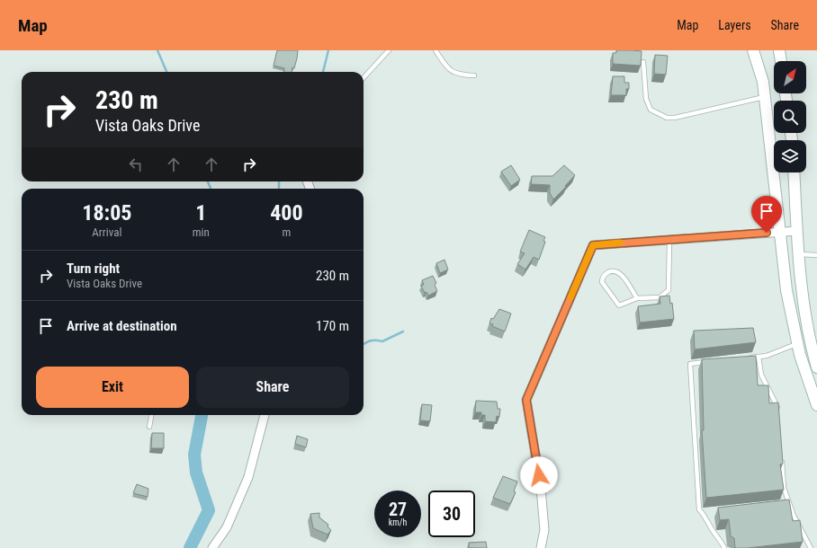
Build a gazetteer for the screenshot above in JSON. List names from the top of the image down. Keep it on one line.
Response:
{"north":"top right","page":{"header":"Map","nav":["Map","Layers","Share"],"turn":["230 m","Vista Oaks Drive"],"eta":["18:05","Arrival","1","min","400","m"],"list":[{"name":"Turn right","note":"Vista Oaks Drive","value":"230 m"},{"name":"Arrive at destination","value":"170 m"}],"buttons":["Exit","Share"],"speed":"27 km/h","limit":"30"}}
